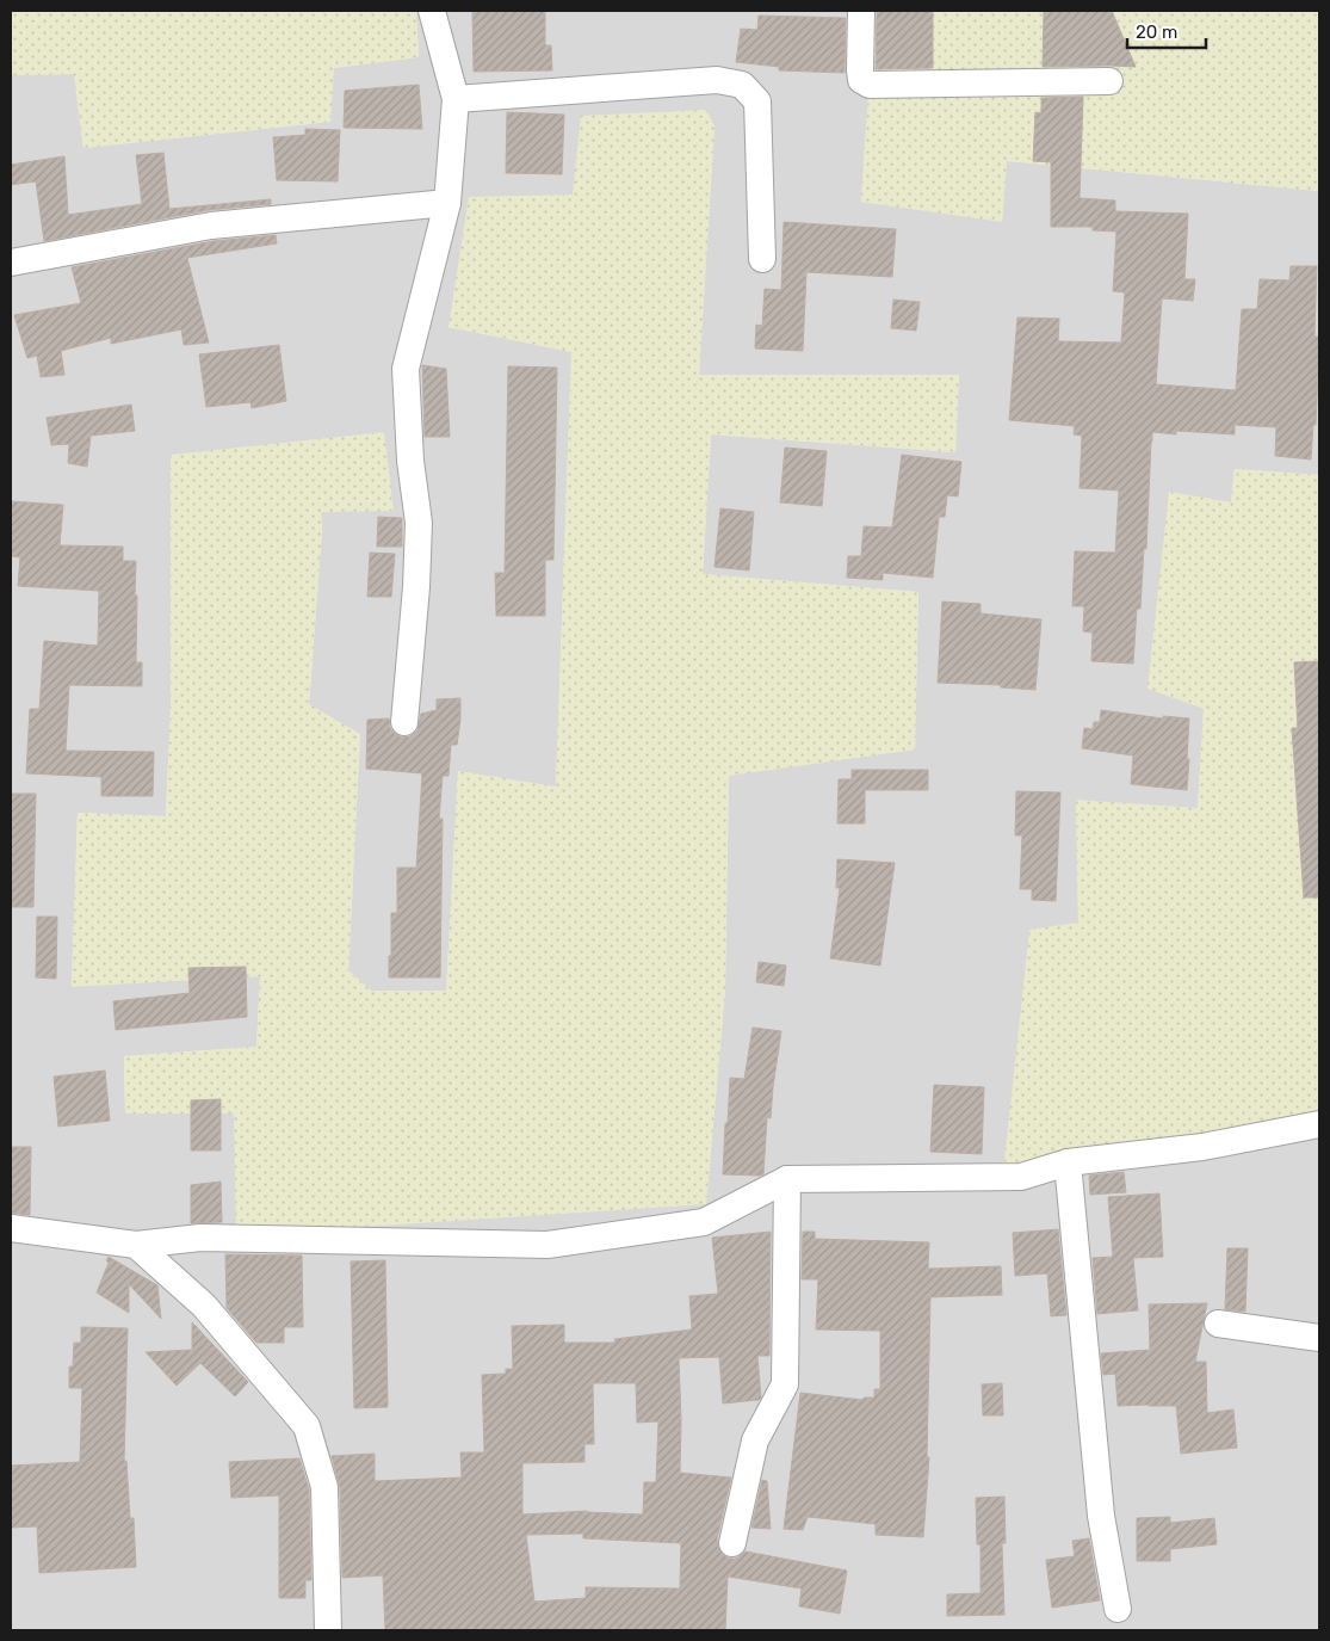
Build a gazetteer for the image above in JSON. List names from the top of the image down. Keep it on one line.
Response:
{"scale_bar":"20 m"}
